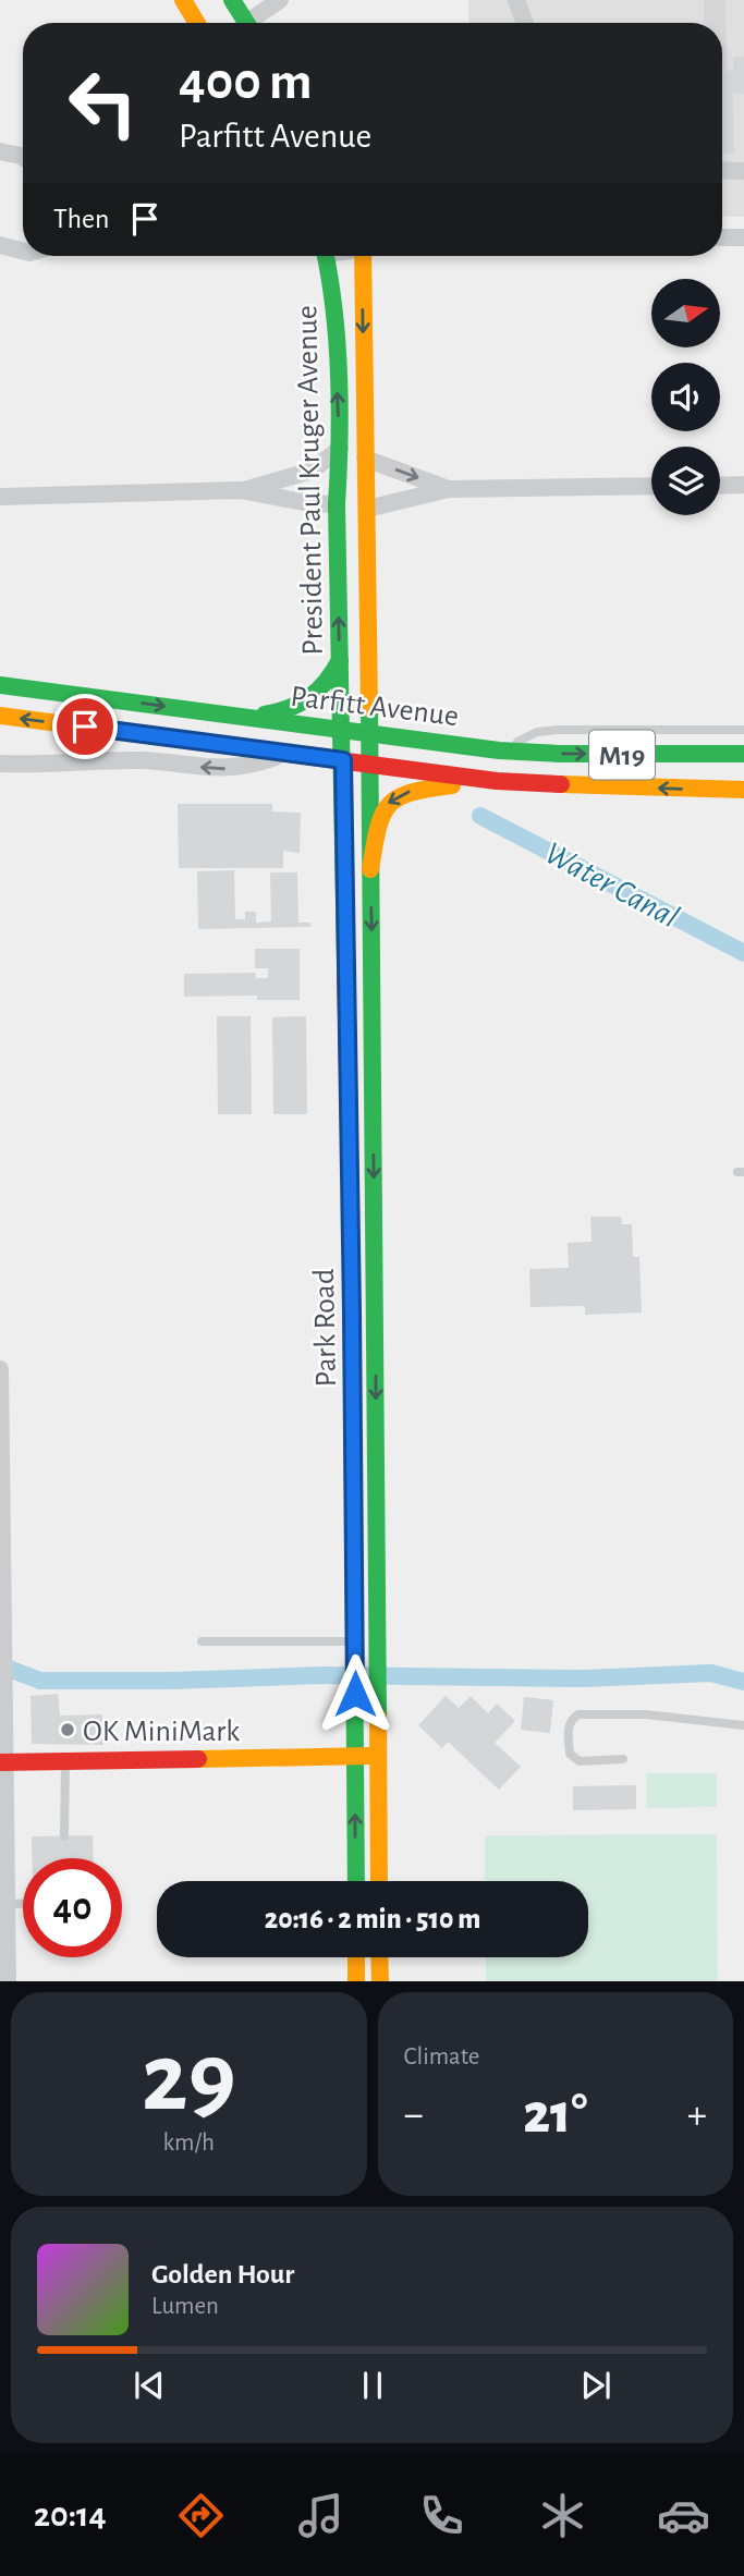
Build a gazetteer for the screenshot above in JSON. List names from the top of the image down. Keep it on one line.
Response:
{"streets":{"main road":["President Paul Kruger Avenue","Parfitt Avenue","M19","Park Road"]},"crossings":[["President Paul Kruger Avenue","Parfitt Avenue"],["President Paul Kruger Avenue","Park Road"],["Parfitt Avenue","Park Road"]],"water":["Water Canal"],"places":["OK MiniMark"],"north":"right","page":{"turn":["400 m","Parfitt Avenue"],"then":"Then","limit":"40","trip":"20:16 · 2 min · 510 m","tile":[["29","km/h"],"Climate"],"heat":["−","21°","+"],"song":["Golden Hour","Lumen"],"tabs":"20:14"}}
